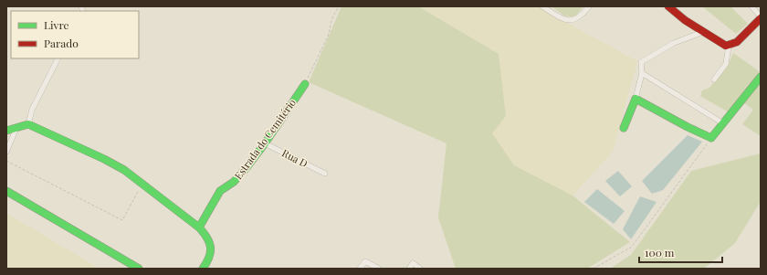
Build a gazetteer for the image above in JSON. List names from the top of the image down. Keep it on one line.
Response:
{"streets":{"street":["Estrada do Cemitério","Rua D"]},"crossings":[["Estrada do Cemitério","Rua D"]],"legend":["Livre","Parado"],"scale_bar":"100 m"}
